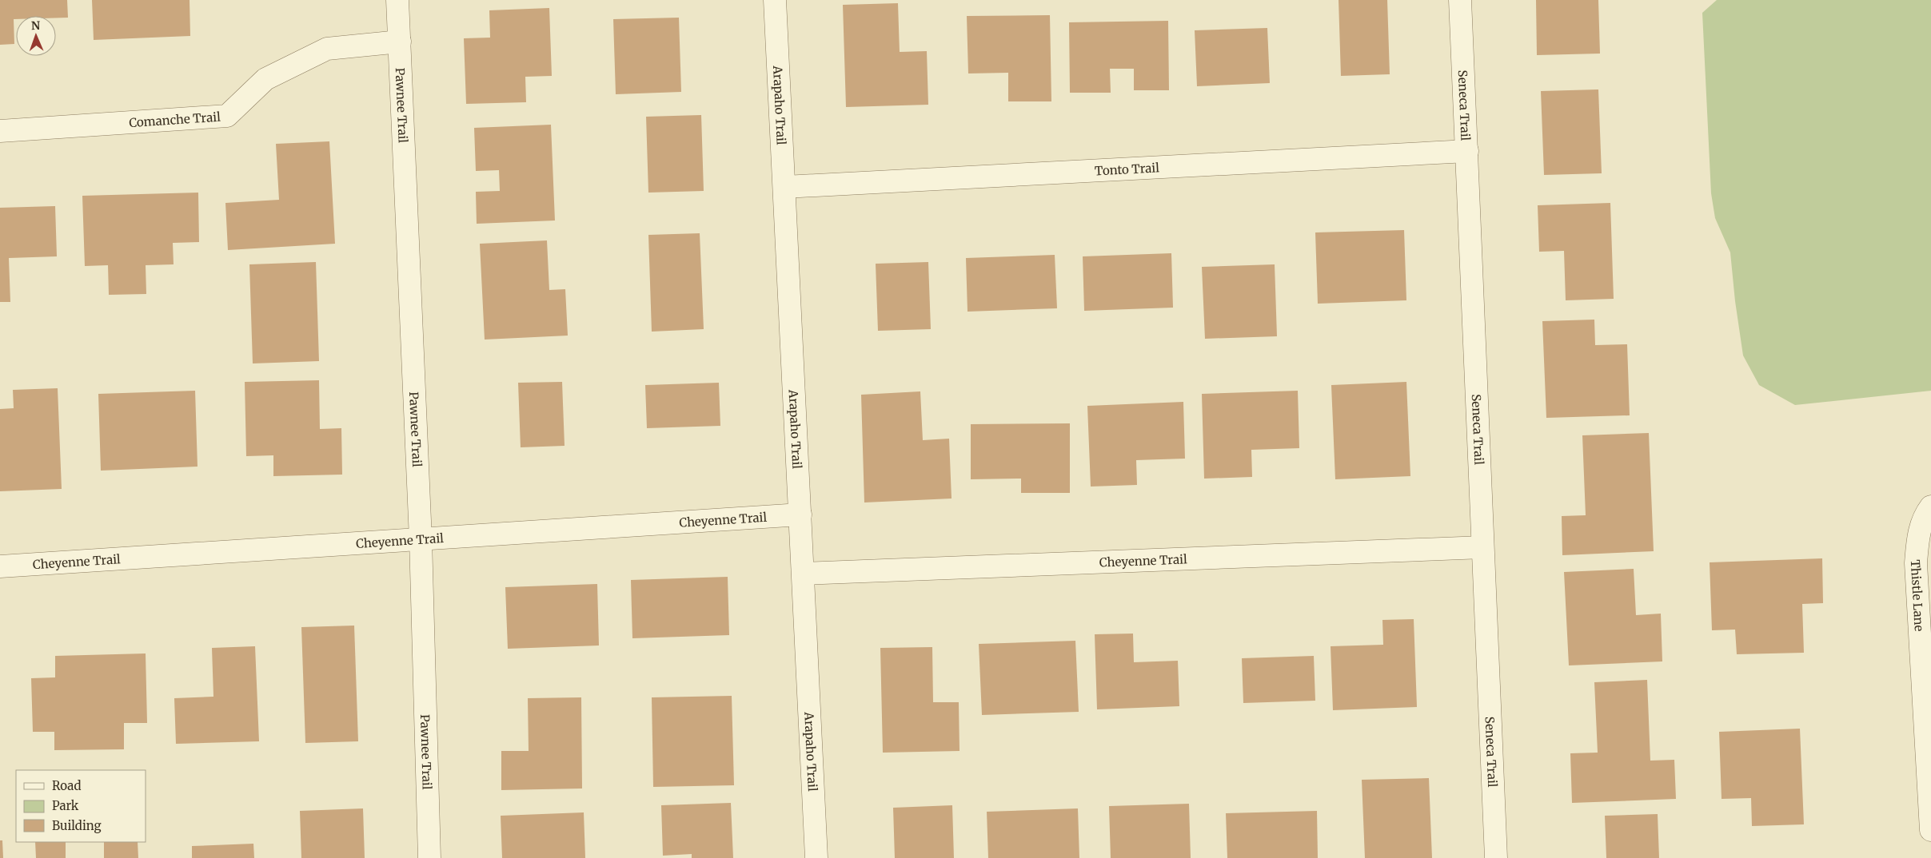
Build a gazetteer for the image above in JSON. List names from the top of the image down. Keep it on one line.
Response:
{"streets":{"street":["Pawnee Trail","Arapaho Trail","Seneca Trail","Comanche Trail","Tonto Trail","Cheyenne Trail","Thistle Lane"]},"crossings":[["Pawnee Trail","Comanche Trail"],["Pawnee Trail","Cheyenne Trail"],["Arapaho Trail","Tonto Trail"],["Arapaho Trail","Cheyenne Trail"],["Seneca Trail","Tonto Trail"],["Seneca Trail","Cheyenne Trail"]],"legend":["Road","Park","Building"],"north":"top"}
